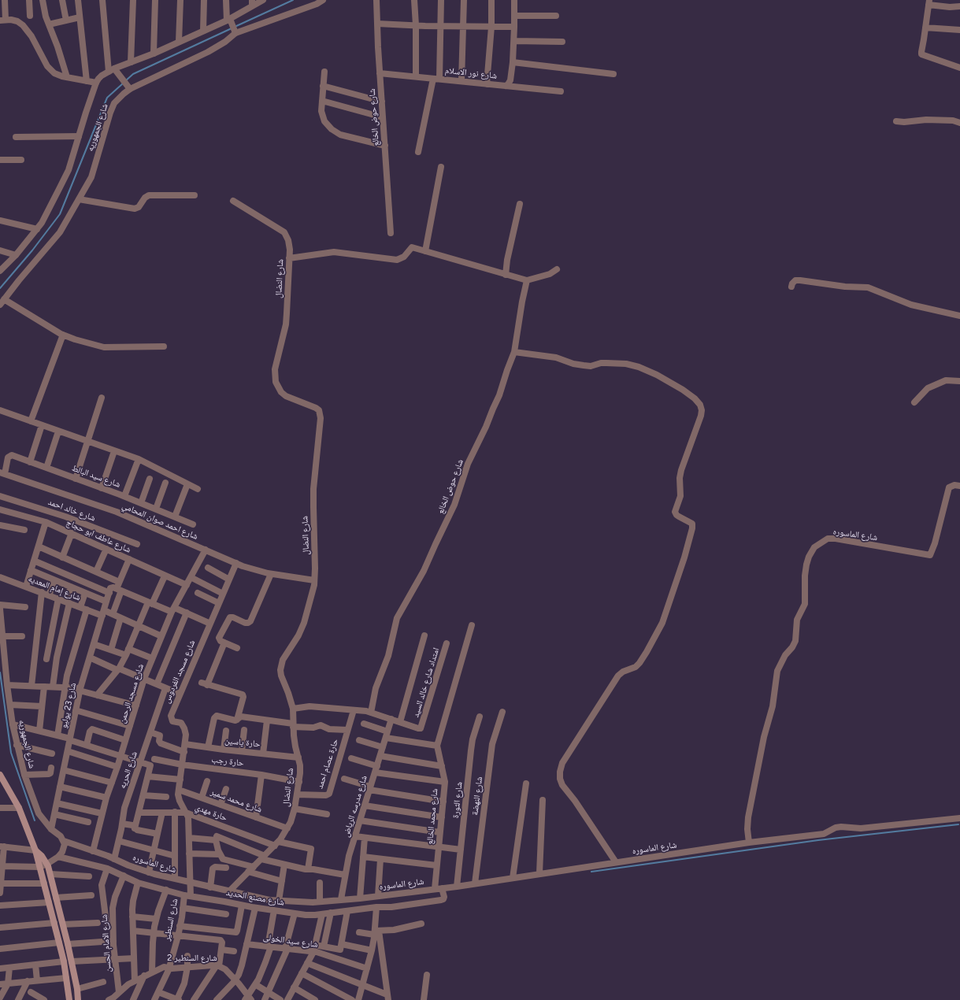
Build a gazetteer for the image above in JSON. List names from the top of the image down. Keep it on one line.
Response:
{"streets":{"street":["شارع نور الاسلام","شارع حوض الخالع","شارع الجمهوريه","شارع النضال","شارع سيد البالط","شارع خالد احمد","شارع احمد صوان المحامي","شارع الماسوره","شارع عاطف ابو حجاج","شارع إمام المعديه","شارع مسجد الفردوس","امتداد شارع خالد السيد","شارع مسجد الرحمن","شارع 23 يوليو","حارة ياسين","حارة رجب","حارة عصام احمد","شارع الحريه","شارع النهضة","شارع الثورة","شارع محمد سمير","شارع مدرسه الرياض","حارة مهدي","شارع محمد الخالع","شارع مصنع الحديد","شارع السنطير","شارع سيد الخولى","شارع الامام الحسن","شارع السنطير 2"]},"crossings":[["شارع نور الاسلام","شارع حوض الخالع"],["شارع حوض الخالع","امتداد شارع خالد السيد"],["شارع الجمهوريه","شارع الماسوره"],["شارع الجمهوريه","شارع 23 يوليو"],["شارع النضال","شارع احمد صوان المحامي"],["شارع النضال","شارع الماسوره"],["شارع النضال","امتداد شارع خالد السيد"],["شارع النضال","حارة ياسين"],["شارع النضال","حارة رجب"],["شارع النضال","حارة عصام احمد"],["شارع النضال","شارع محمد سمير"],["شارع النضال","حارة مهدي"],["شارع سيد البالط","شارع احمد صوان المحامي"],["شارع احمد صوان المحامي","شارع مسجد الفردوس"],["شارع احمد صوان المحامي","شارع مسجد الرحمن"],["شارع الماسوره","شارع مسجد الفردوس"],["شارع الماسوره","شارع مسجد الرحمن"],["شارع الماسوره","شارع الحريه"],["شارع الماسوره","شارع النهضة"],["شارع الماسوره","شارع الثورة"],["شارع الماسوره","شارع مدرسه الرياض"],["شارع الماسوره","شارع محمد الخالع"],["شارع الماسوره","شارع مصنع الحديد"],["شارع عاطف ابو حجاج","شارع مسجد الرحمن"],["شارع إمام المعديه","شارع مسجد الرحمن"],["شارع إمام المعديه","شارع 23 يوليو"],["شارع مسجد الفردوس","حارة ياسين"],["شارع مسجد الفردوس","حارة رجب"],["شارع مسجد الفردوس","شارع محمد سمير"],["شارع مسجد الفردوس","حارة مهدي"],["شارع مسجد الفردوس","شارع مصنع الحديد"],["شارع مسجد الفردوس","شارع السنطير"],["امتداد شارع خالد السيد","حارة عصام احمد"],["امتداد شارع خالد السيد","شارع مدرسه الرياض"],["شارع مصنع الحديد","شارع السنطير"],["شارع مصنع الحديد","شارع الامام الحسن"],["شارع السنطير","شارع السنطير 2"],["شارع الامام الحسن","شارع السنطير 2"]]}
